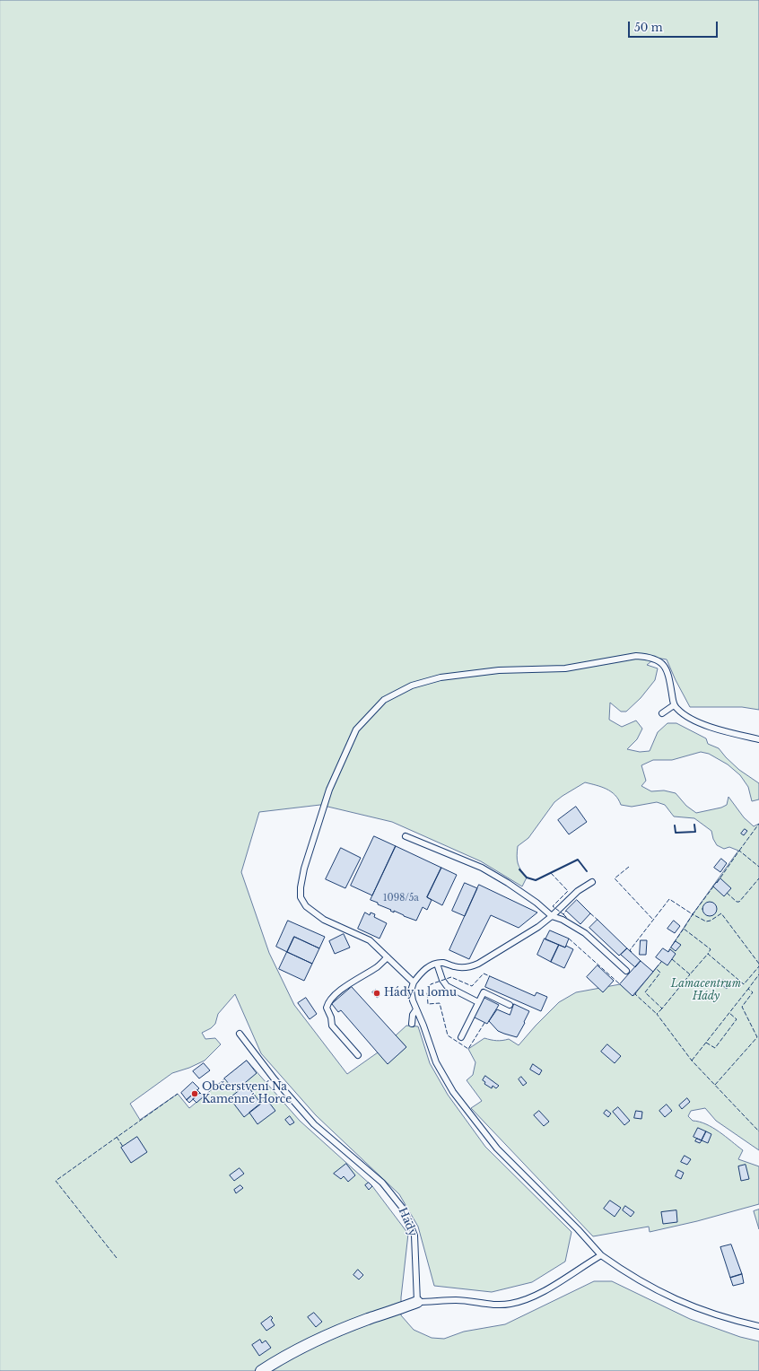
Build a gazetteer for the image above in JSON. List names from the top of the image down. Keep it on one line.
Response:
{"streets":{"lane":["Hády"]},"parks":["Lamacentrum Hády"],"places":["Hády u lomu","Občerstvení Na Kamenné Horce"],"house_numbers":["1098/5a"],"scale_bar":"50 m"}
